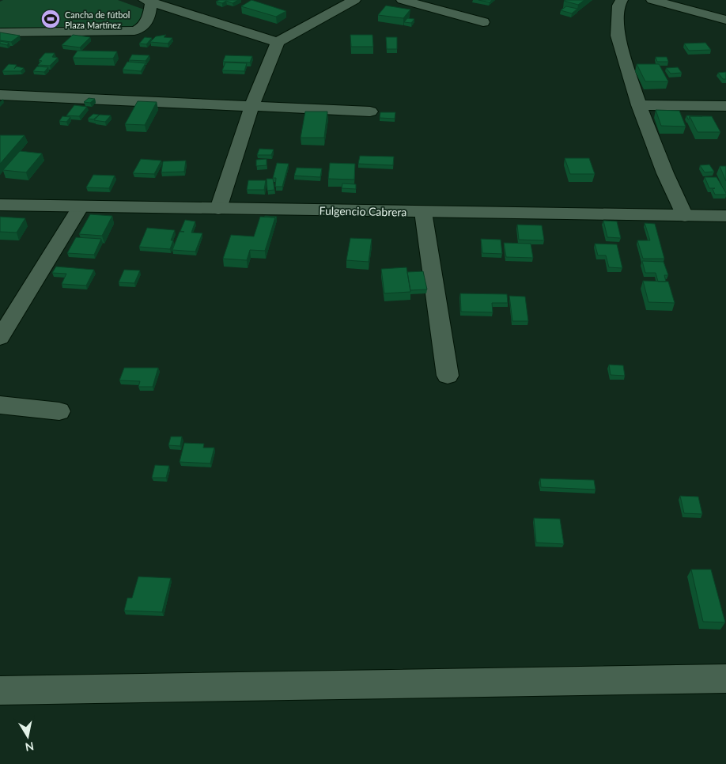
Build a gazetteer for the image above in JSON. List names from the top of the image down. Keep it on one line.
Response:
{"streets":{"street":["Fulgencio Cabrera"]},"places":{"sports":["Cancha de fútbol Plaza Martínez"]},"north":"bottom"}
